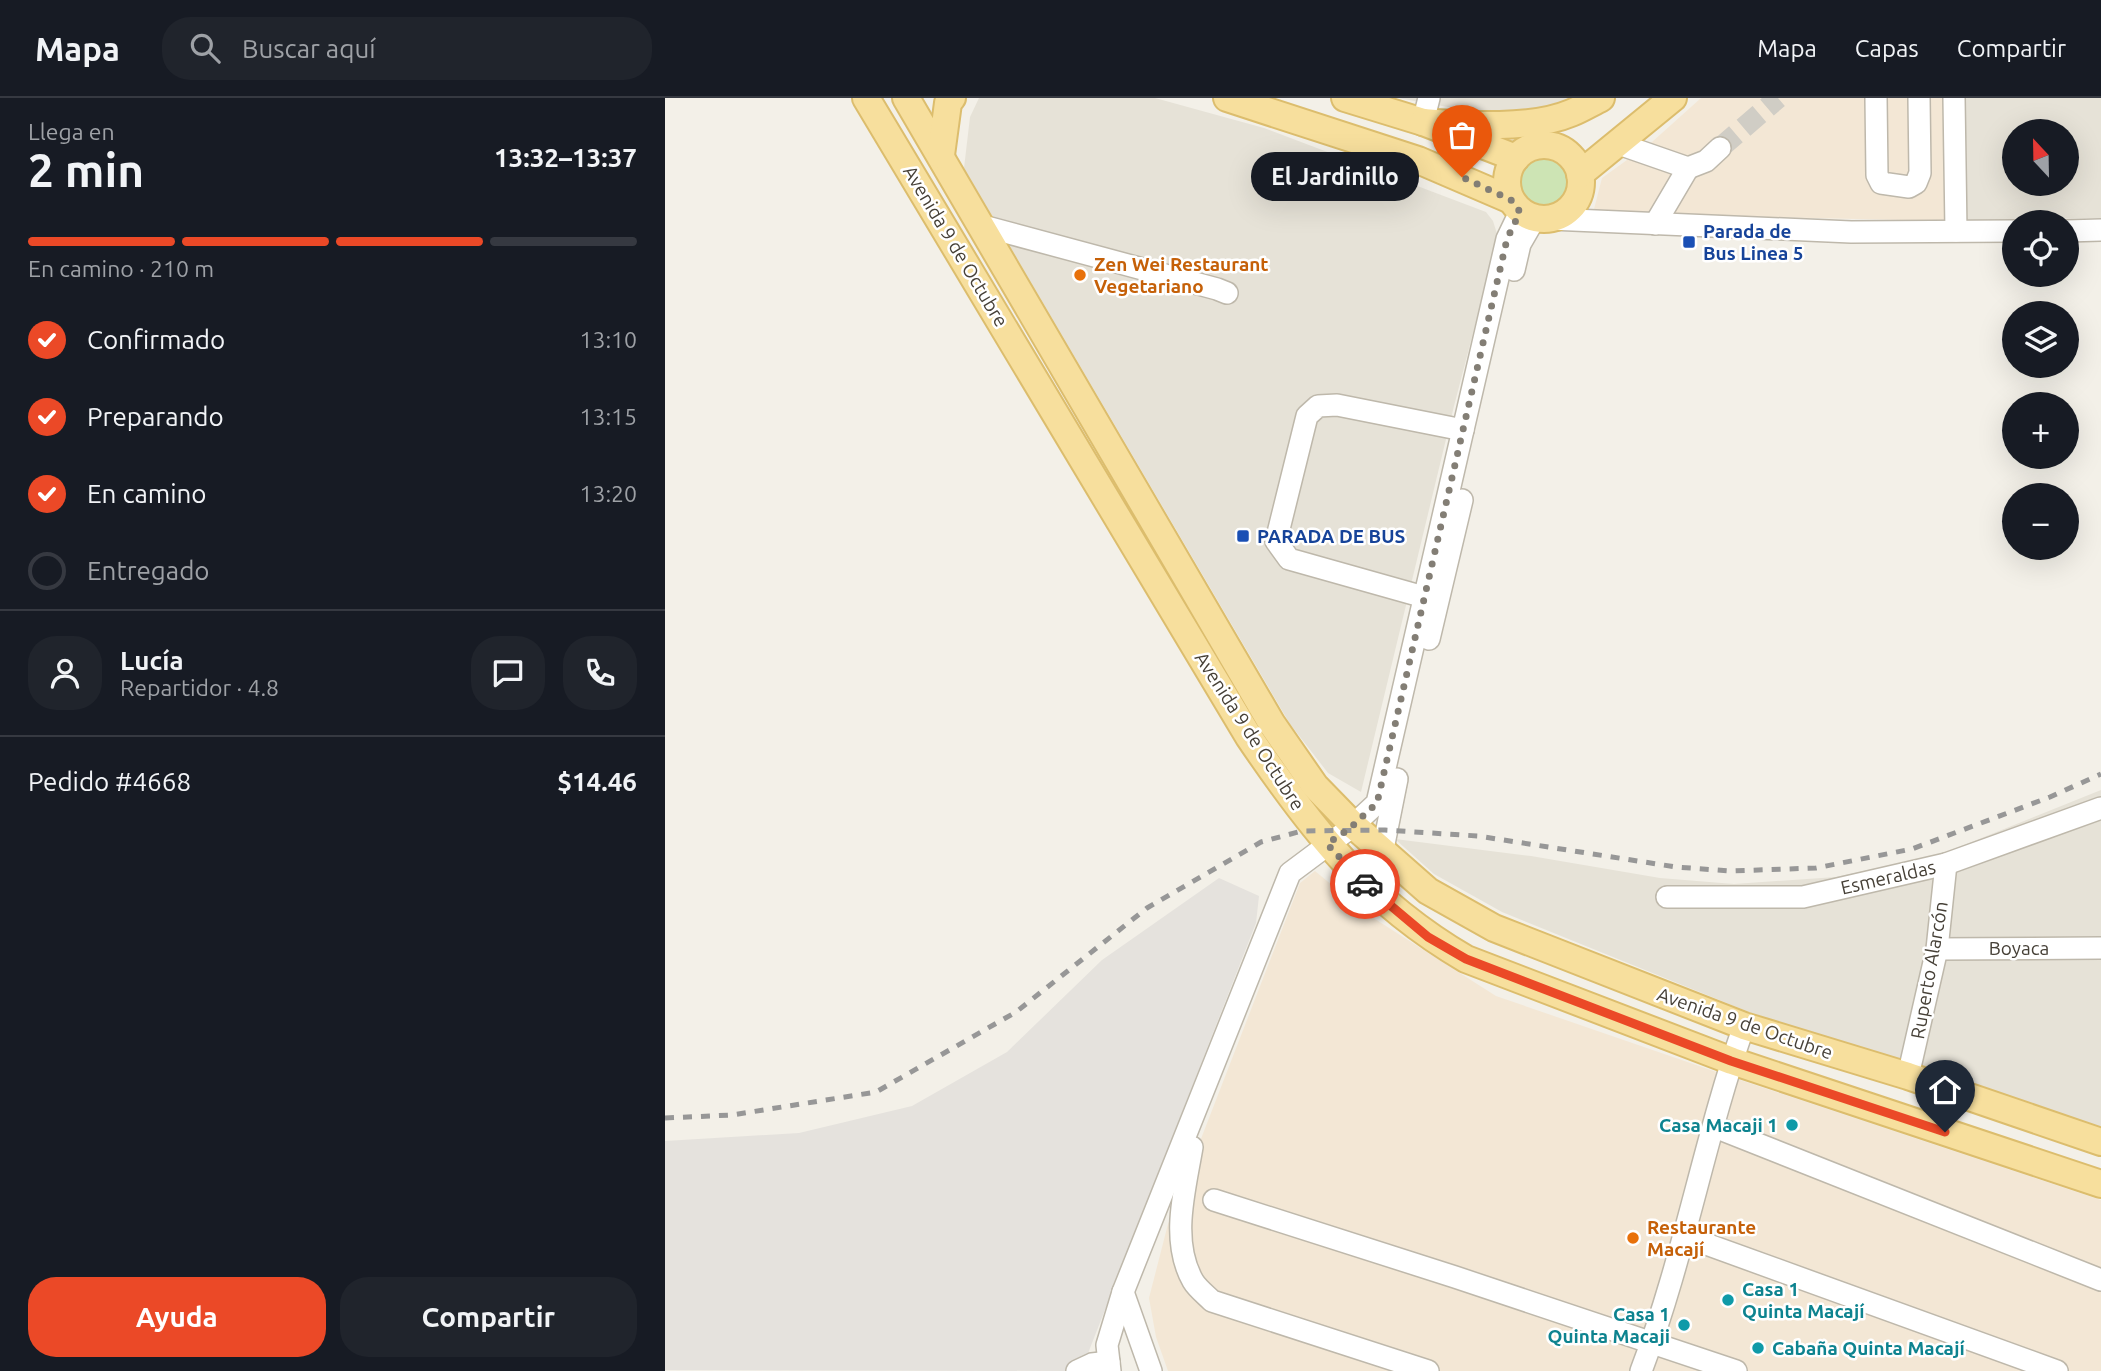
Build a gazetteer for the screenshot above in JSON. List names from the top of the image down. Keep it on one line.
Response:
{"streets":{"main road":["Avenida 9 de Octubre"],"street":["Esmeraldas","Boyaca","Ruperto Alarcón"]},"crossings":[["Avenida 9 de Octubre","Ruperto Alarcón"],["Esmeraldas","Ruperto Alarcón"],["Boyaca","Ruperto Alarcón"]],"places":{"other":["El Jardinillo","Zen Wei Restaurant Vegetariano","Casa Macaji 1","Restaurante Macají","Casa 1 Quinta Macají","Casa 1 Quinta Macaji","Cabaña Quinta Macají"],"transit":["Parada de Bus Linea 5","PARADA DE BUS"]},"north":"top","page":{"header":"Mapa","search":"Buscar aquí","nav":["Mapa","Capas","Compartir"],"heading":["2 min","Llega en","13:32–13:37"],"panel":["Lucía","Repartidor · 4.8","Pedido #4668","$14.46"],"map_buttons":["+","−"],"bubble":"El Jardinillo","bar":"En camino · 210 m","list":[["Confirmado","13:10"],["Preparando","13:15"],["En camino","13:20"],"Entregado"],"buttons":["Ayuda","Compartir"]}}
